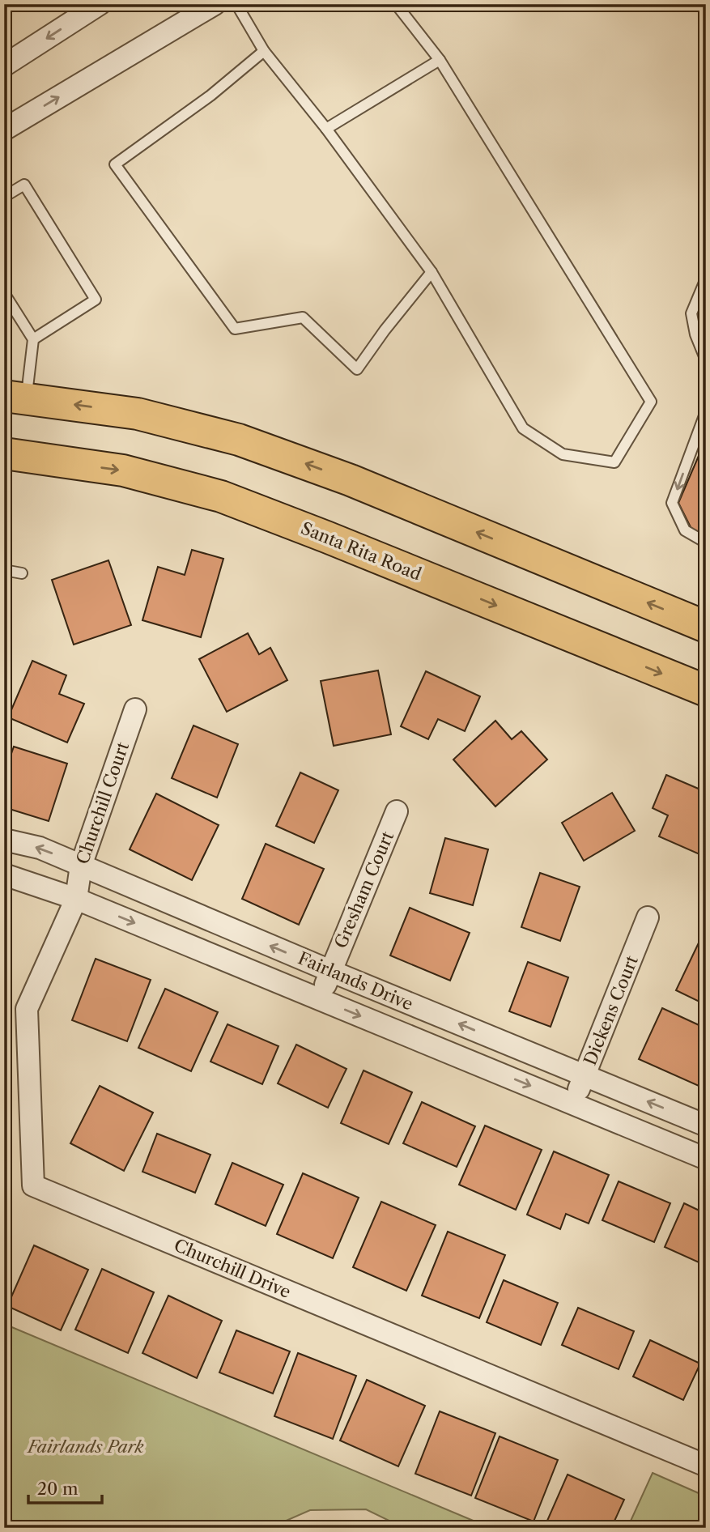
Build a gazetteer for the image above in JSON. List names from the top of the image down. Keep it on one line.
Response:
{"streets":{"main road":["Santa Rita Road"],"street":["Churchill Court","Gresham Court","Fairlands Drive","Dickens Court","Churchill Drive"]},"crossings":[["Churchill Court","Fairlands Drive"],["Churchill Court","Churchill Drive"],["Gresham Court","Fairlands Drive"],["Fairlands Drive","Dickens Court"],["Fairlands Drive","Churchill Drive"]],"parks":["Fairlands Park"],"scale_bar":"20 m"}
